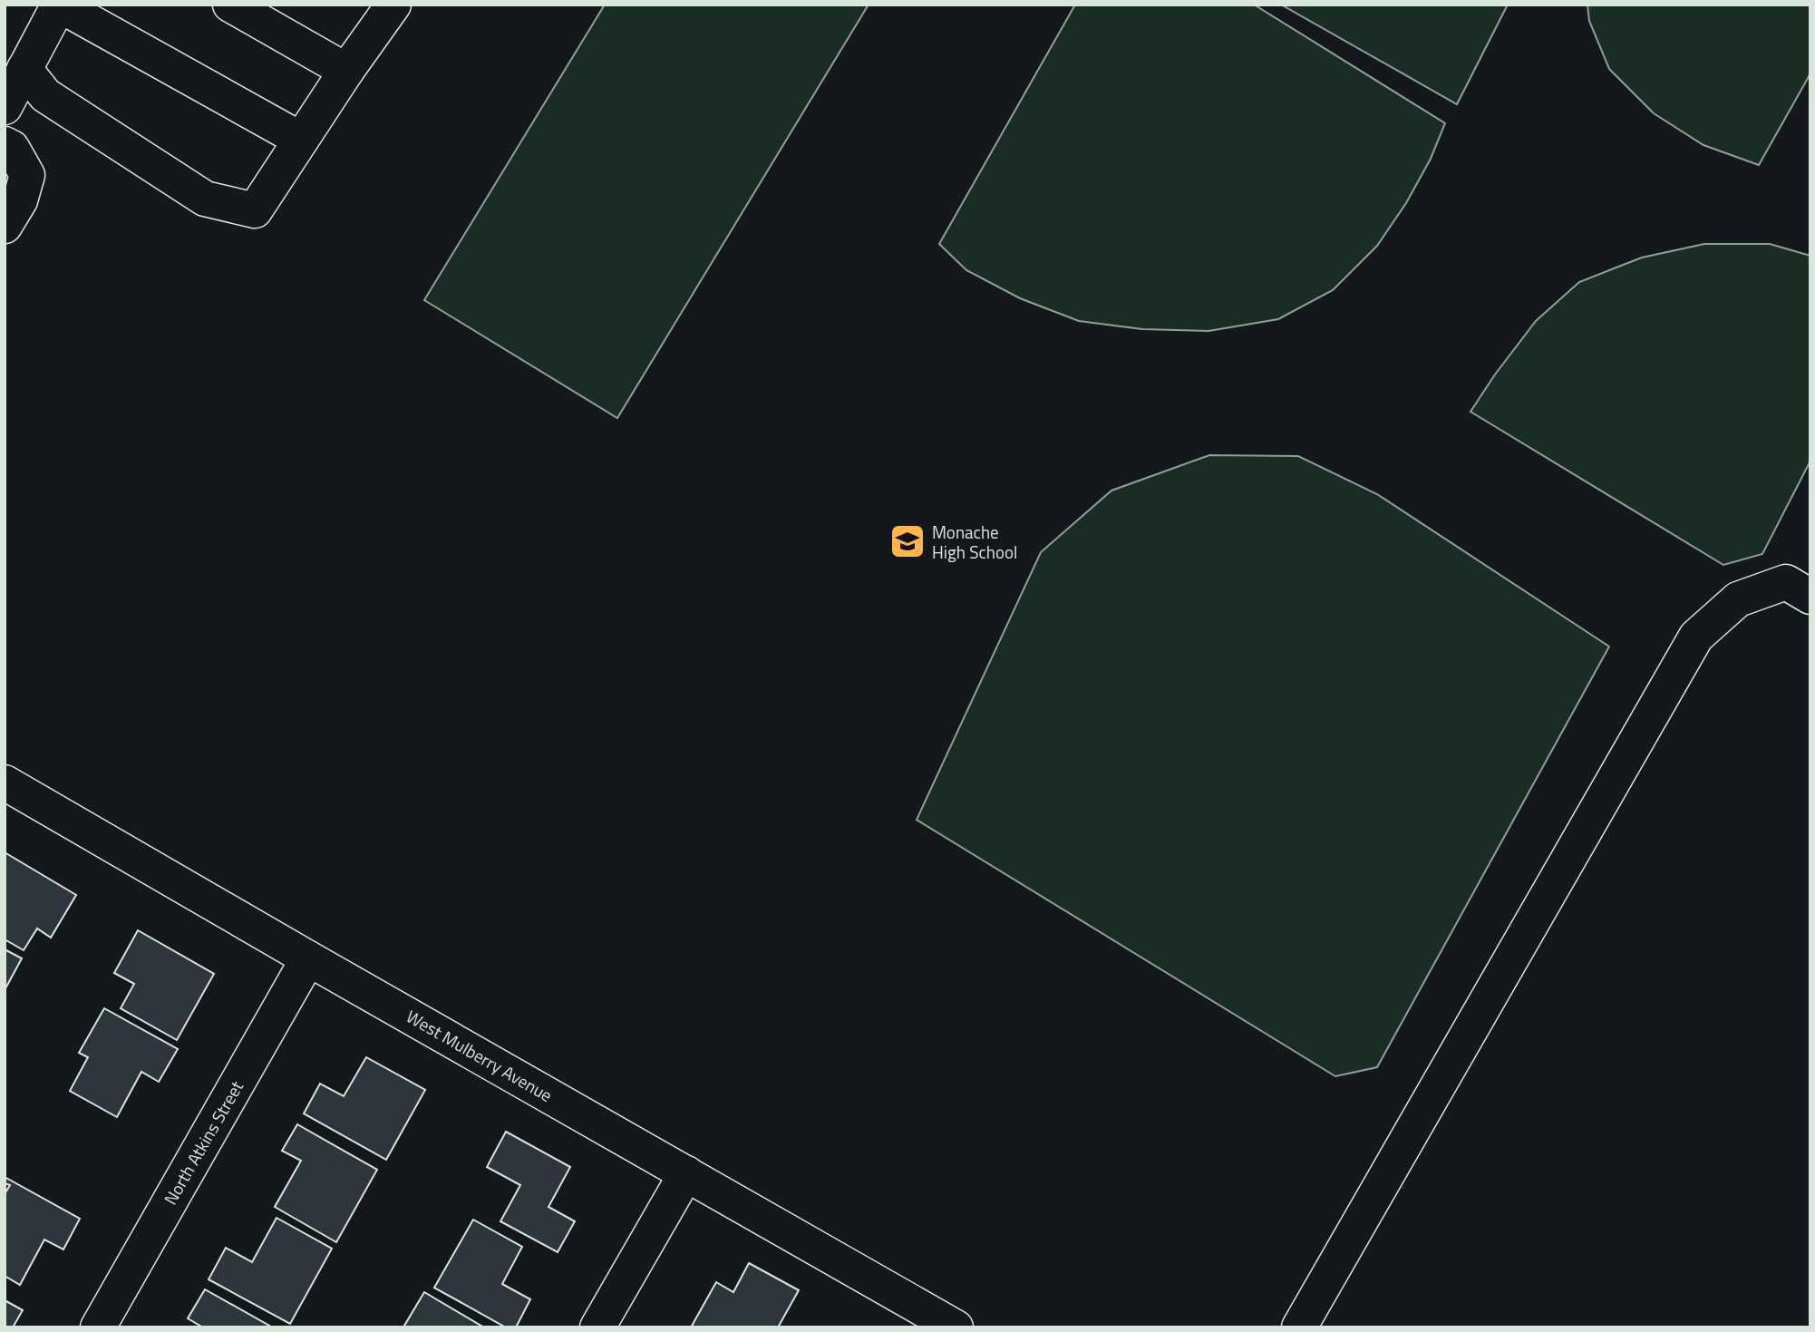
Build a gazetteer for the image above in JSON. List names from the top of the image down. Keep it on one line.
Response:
{"streets":{"street":["West Mulberry Avenue","North Atkins Street"]},"crossings":[["West Mulberry Avenue","North Atkins Street"]],"places":{"school or university":["Monache High School"]}}
